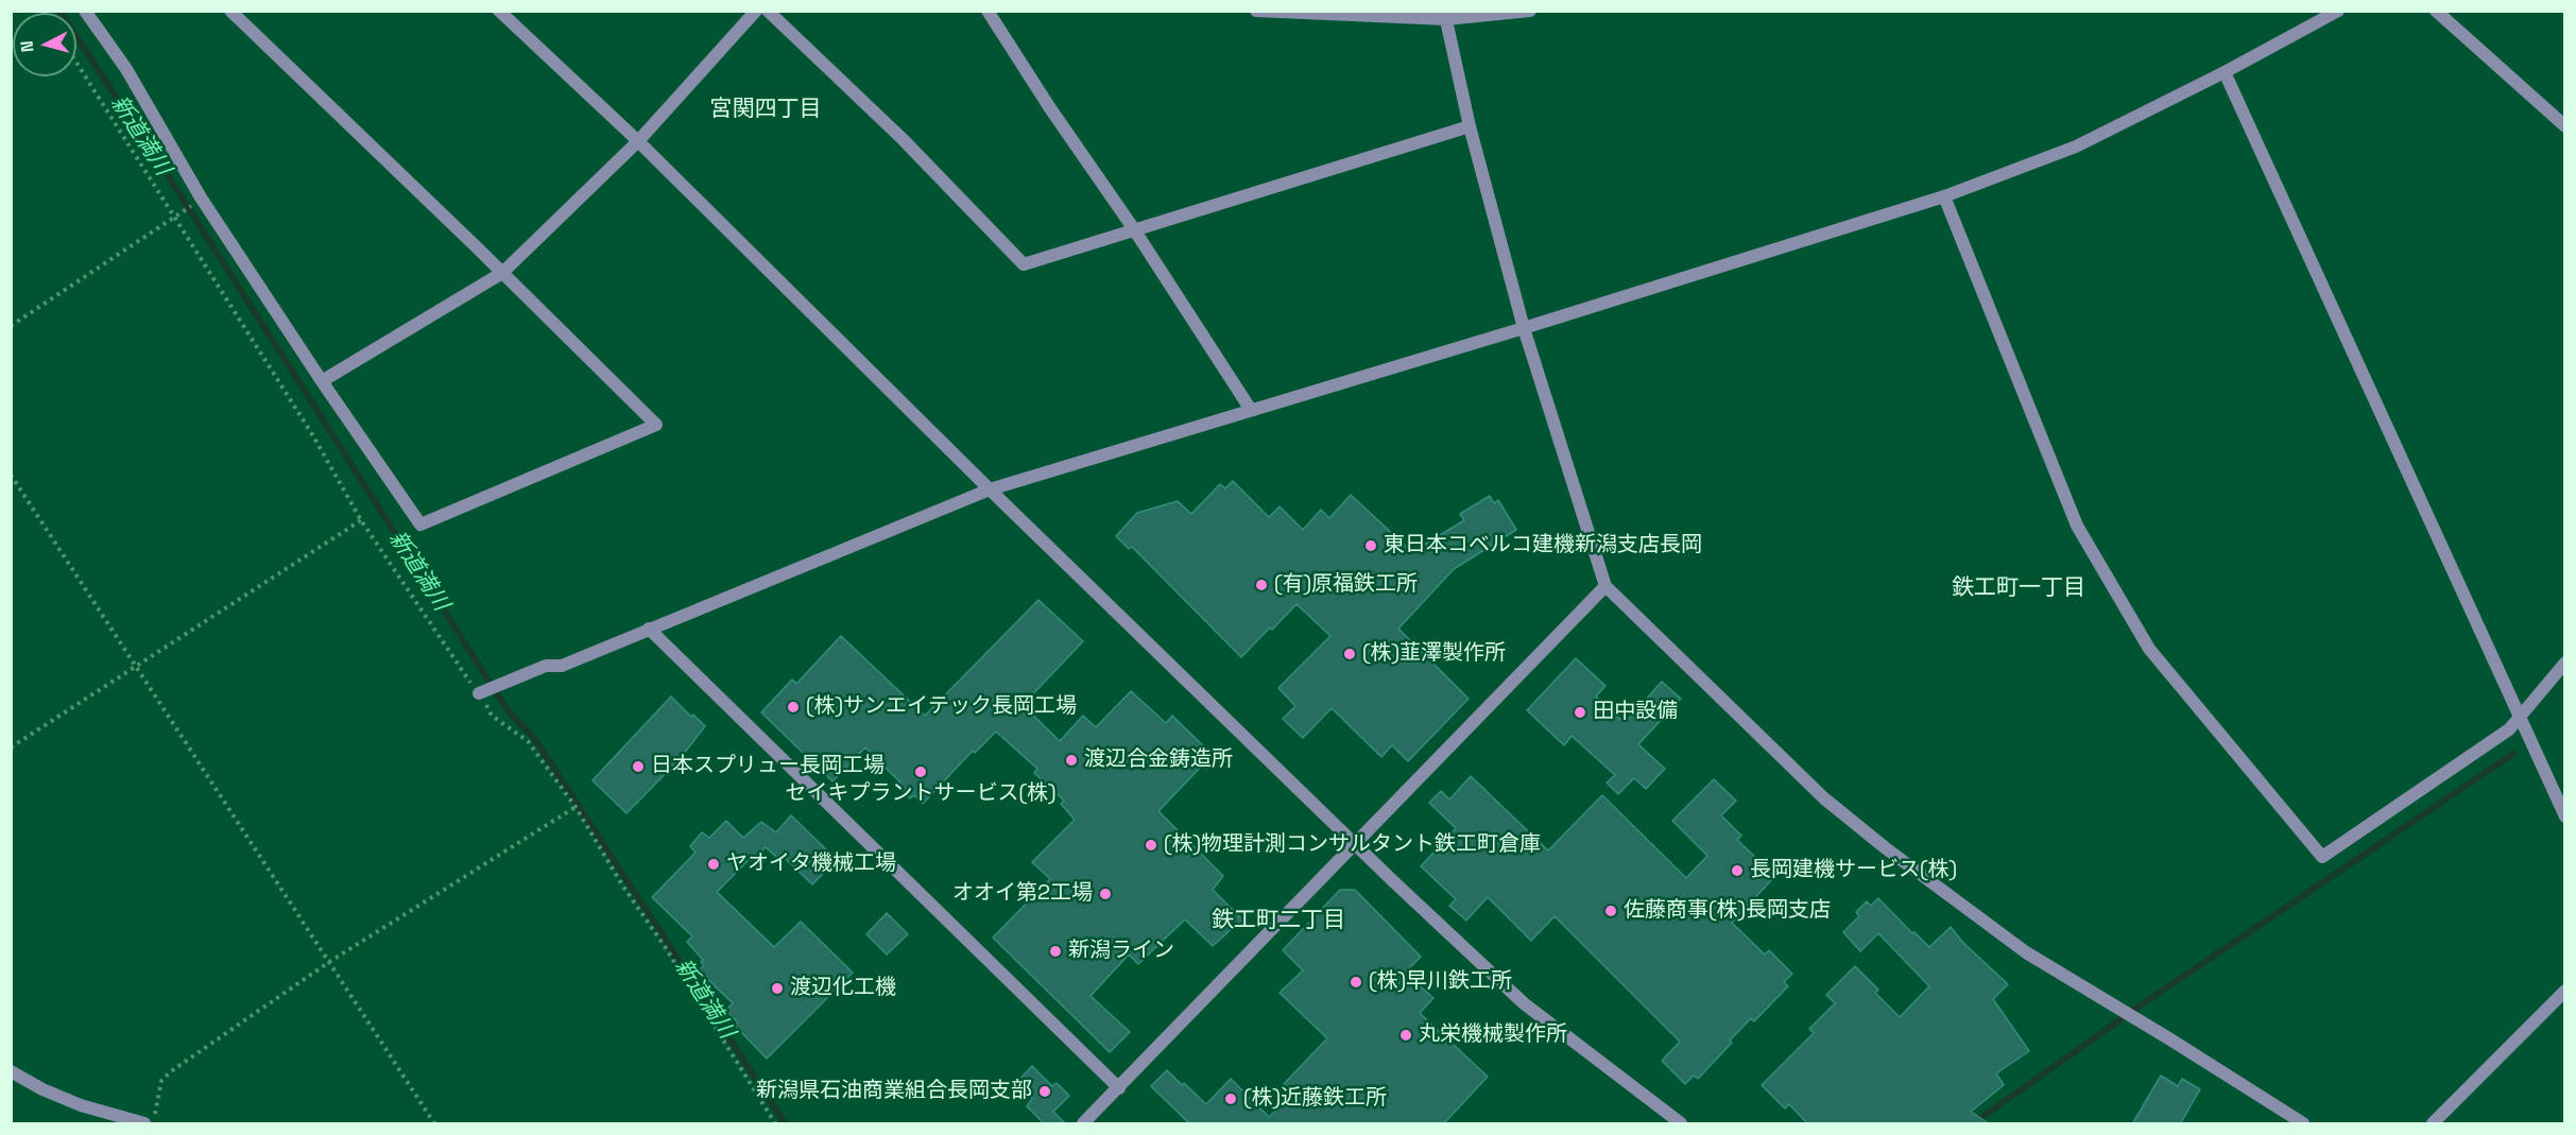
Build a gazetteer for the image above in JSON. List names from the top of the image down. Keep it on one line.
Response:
{"districts":["宮関四丁目","鉄工町一丁目","鉄工町二丁目"],"water":["新道満川"],"places":["東日本コベルコ建機新潟支店長岡","(有)原福鉄工所","(株)韮澤製作所","(株)サンエイテック長岡工場","田中設備","渡辺合金鋳造所","日本スプリュー長岡工場","セイキプラントサービス(株)","(株)物理計測コンサルタント鉄工町倉庫","ヤオイタ機械工場","長岡建機サービス(株)","オオイ第2工場","佐藤商事(株)長岡支店","新潟ライン","(株)早川鉄工所","渡辺化工機","丸栄機械製作所","新潟県石油商業組合長岡支部","(株)近藤鉄工所"],"north":"left"}
